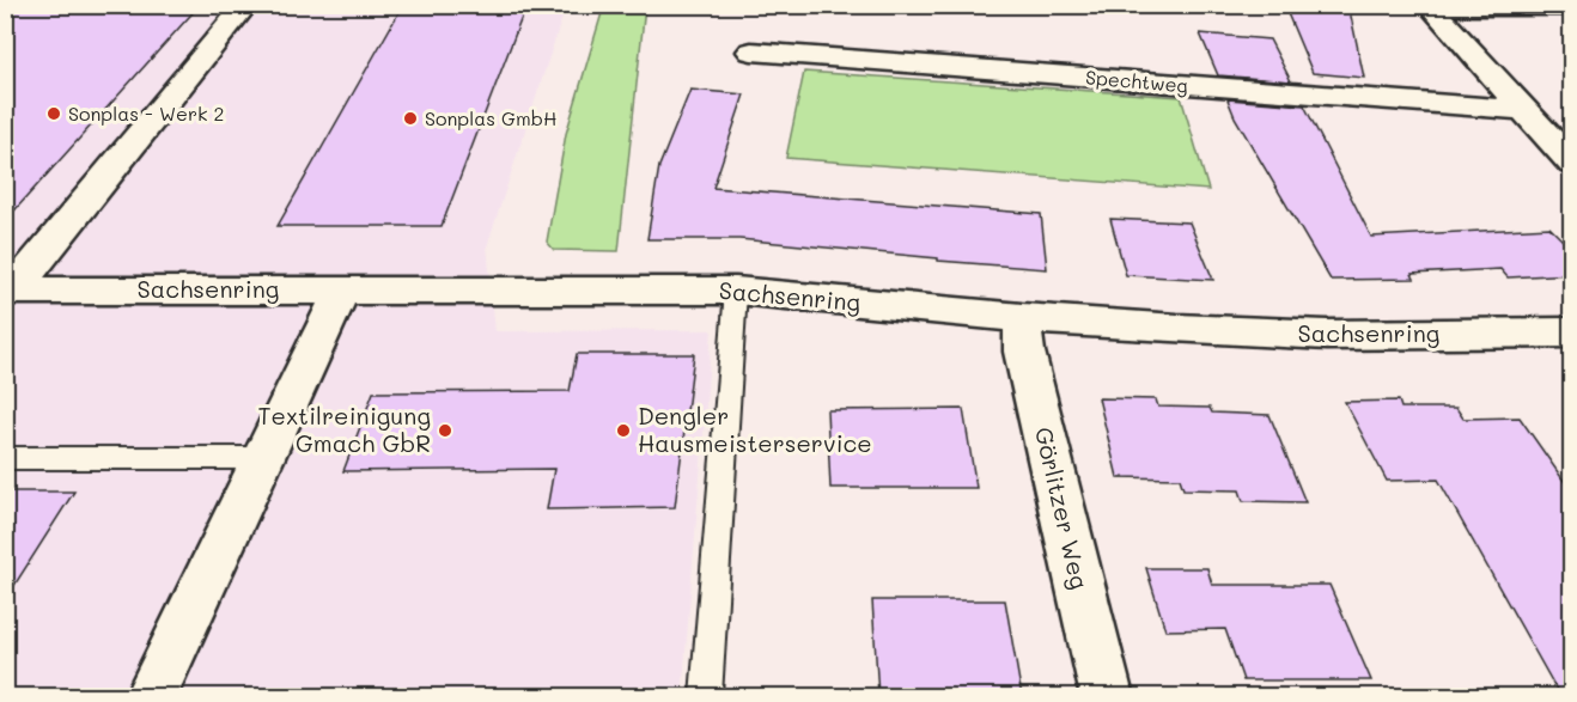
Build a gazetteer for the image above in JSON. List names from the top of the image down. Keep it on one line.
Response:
{"streets":{"street":["Spechtweg","Sachsenring","Görlitzer Weg"]},"crossings":[["Sachsenring","Görlitzer Weg"]],"places":["Sonplas - Werk 2","Sonplas GmbH","Textilreinigung Gmach GbR","Dengler Hausmeisterservice"]}
